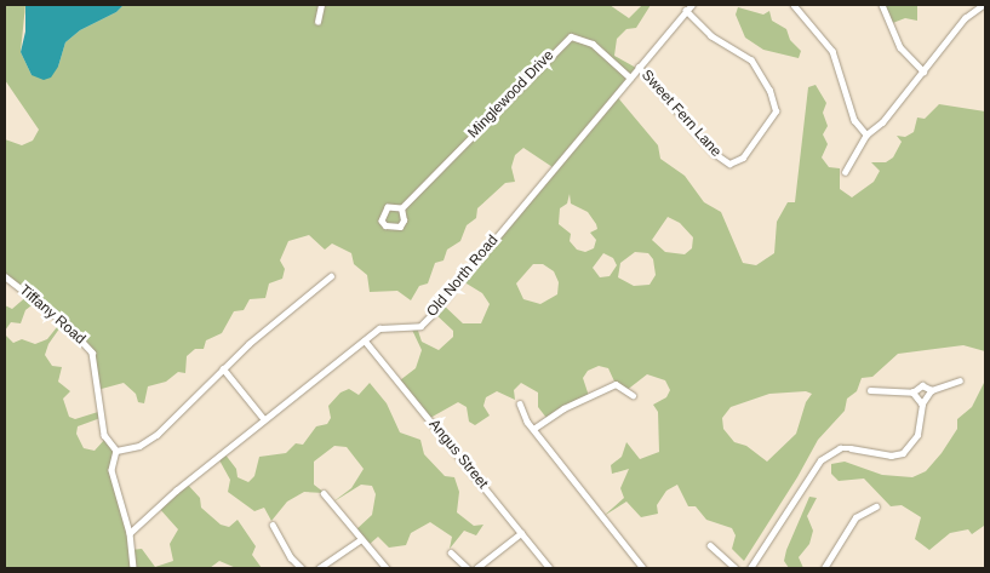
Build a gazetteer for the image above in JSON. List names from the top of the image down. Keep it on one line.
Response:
{"streets":{"street":["Minglewood Drive","Sweet Fern Lane","Old North Road","Tiffany Road","Angus Street"]},"crossings":[["Minglewood Drive","Old North Road"],["Sweet Fern Lane","Old North Road"],["Old North Road","Angus Street"]]}
